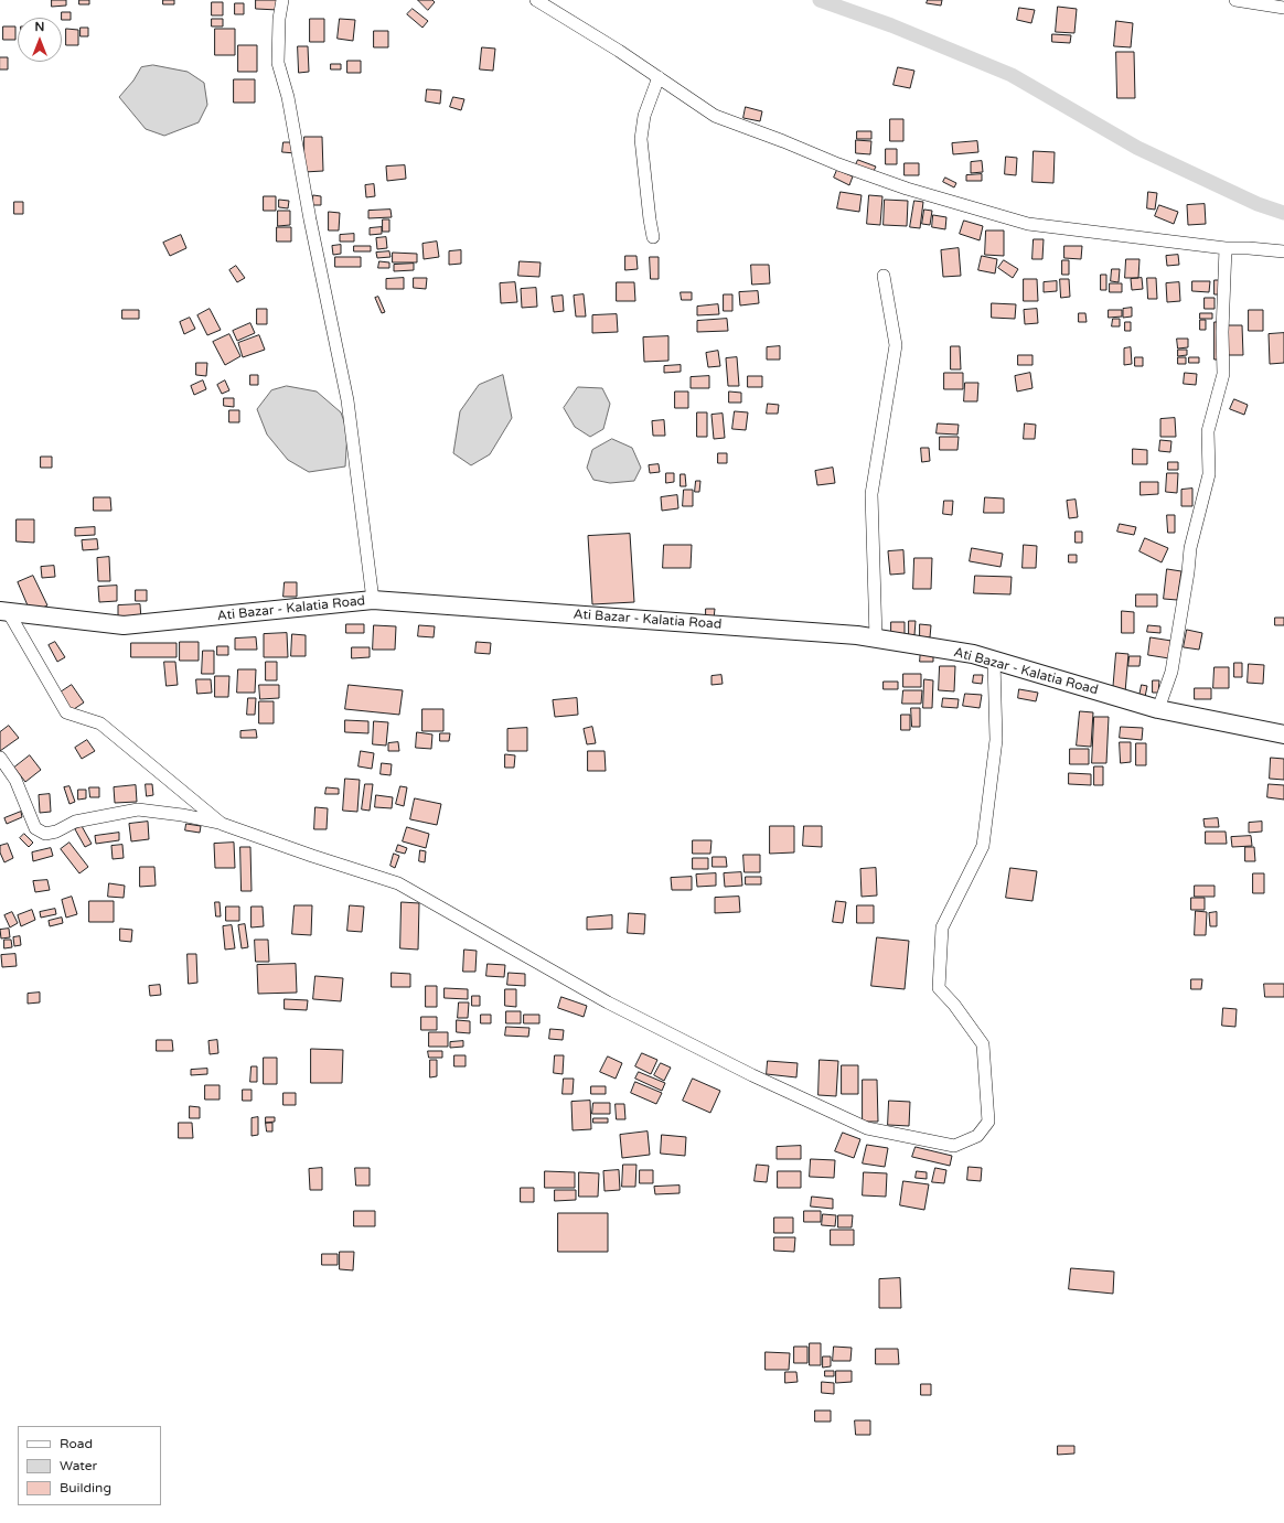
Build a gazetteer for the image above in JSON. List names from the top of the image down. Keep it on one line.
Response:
{"streets":{"main road":["Ati Bazar - Kalatia Road"]},"legend":["Road","Water","Building"],"north":"top"}
